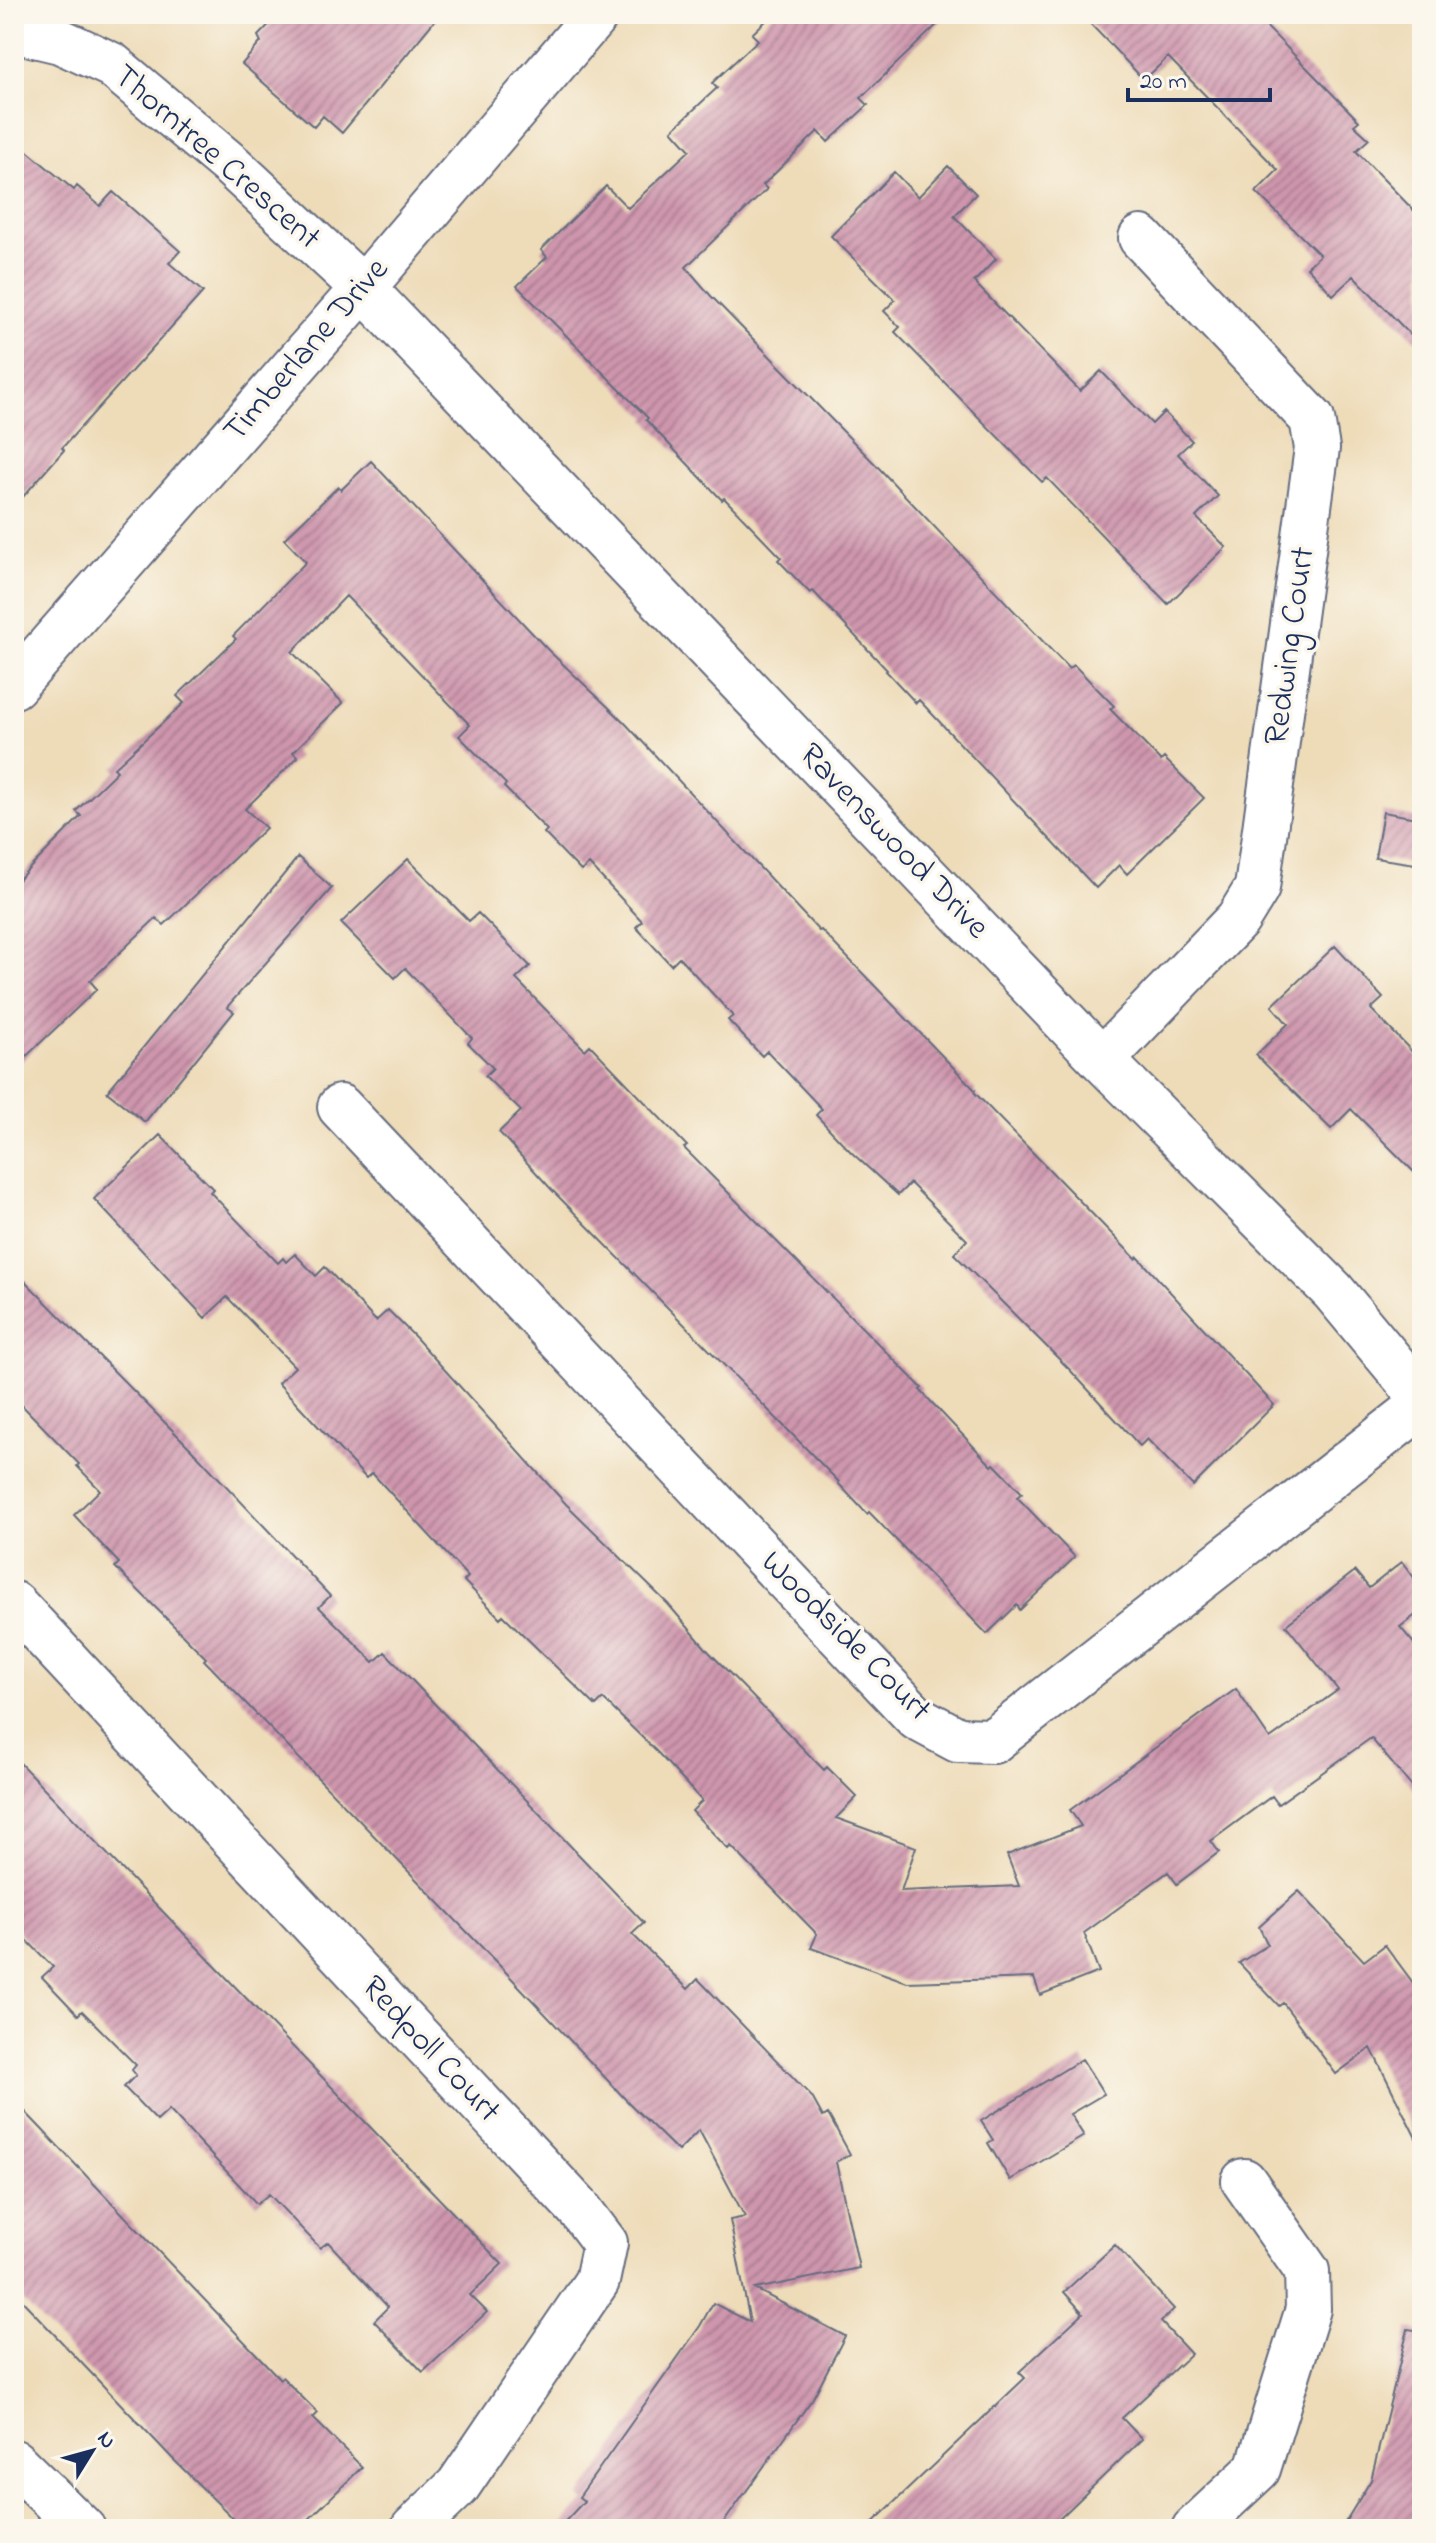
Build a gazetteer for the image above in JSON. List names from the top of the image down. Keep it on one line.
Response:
{"streets":{"street":["Thorntree Crescent","Timberlane Drive","Redwing Court","Ravenswood Drive","Woodside Court","Redpoll Court"]},"crossings":[["Thorntree Crescent","Timberlane Drive"],["Thorntree Crescent","Ravenswood Drive"],["Timberlane Drive","Ravenswood Drive"],["Redwing Court","Ravenswood Drive"]],"scale_bar":"20 m","north":"top right"}
